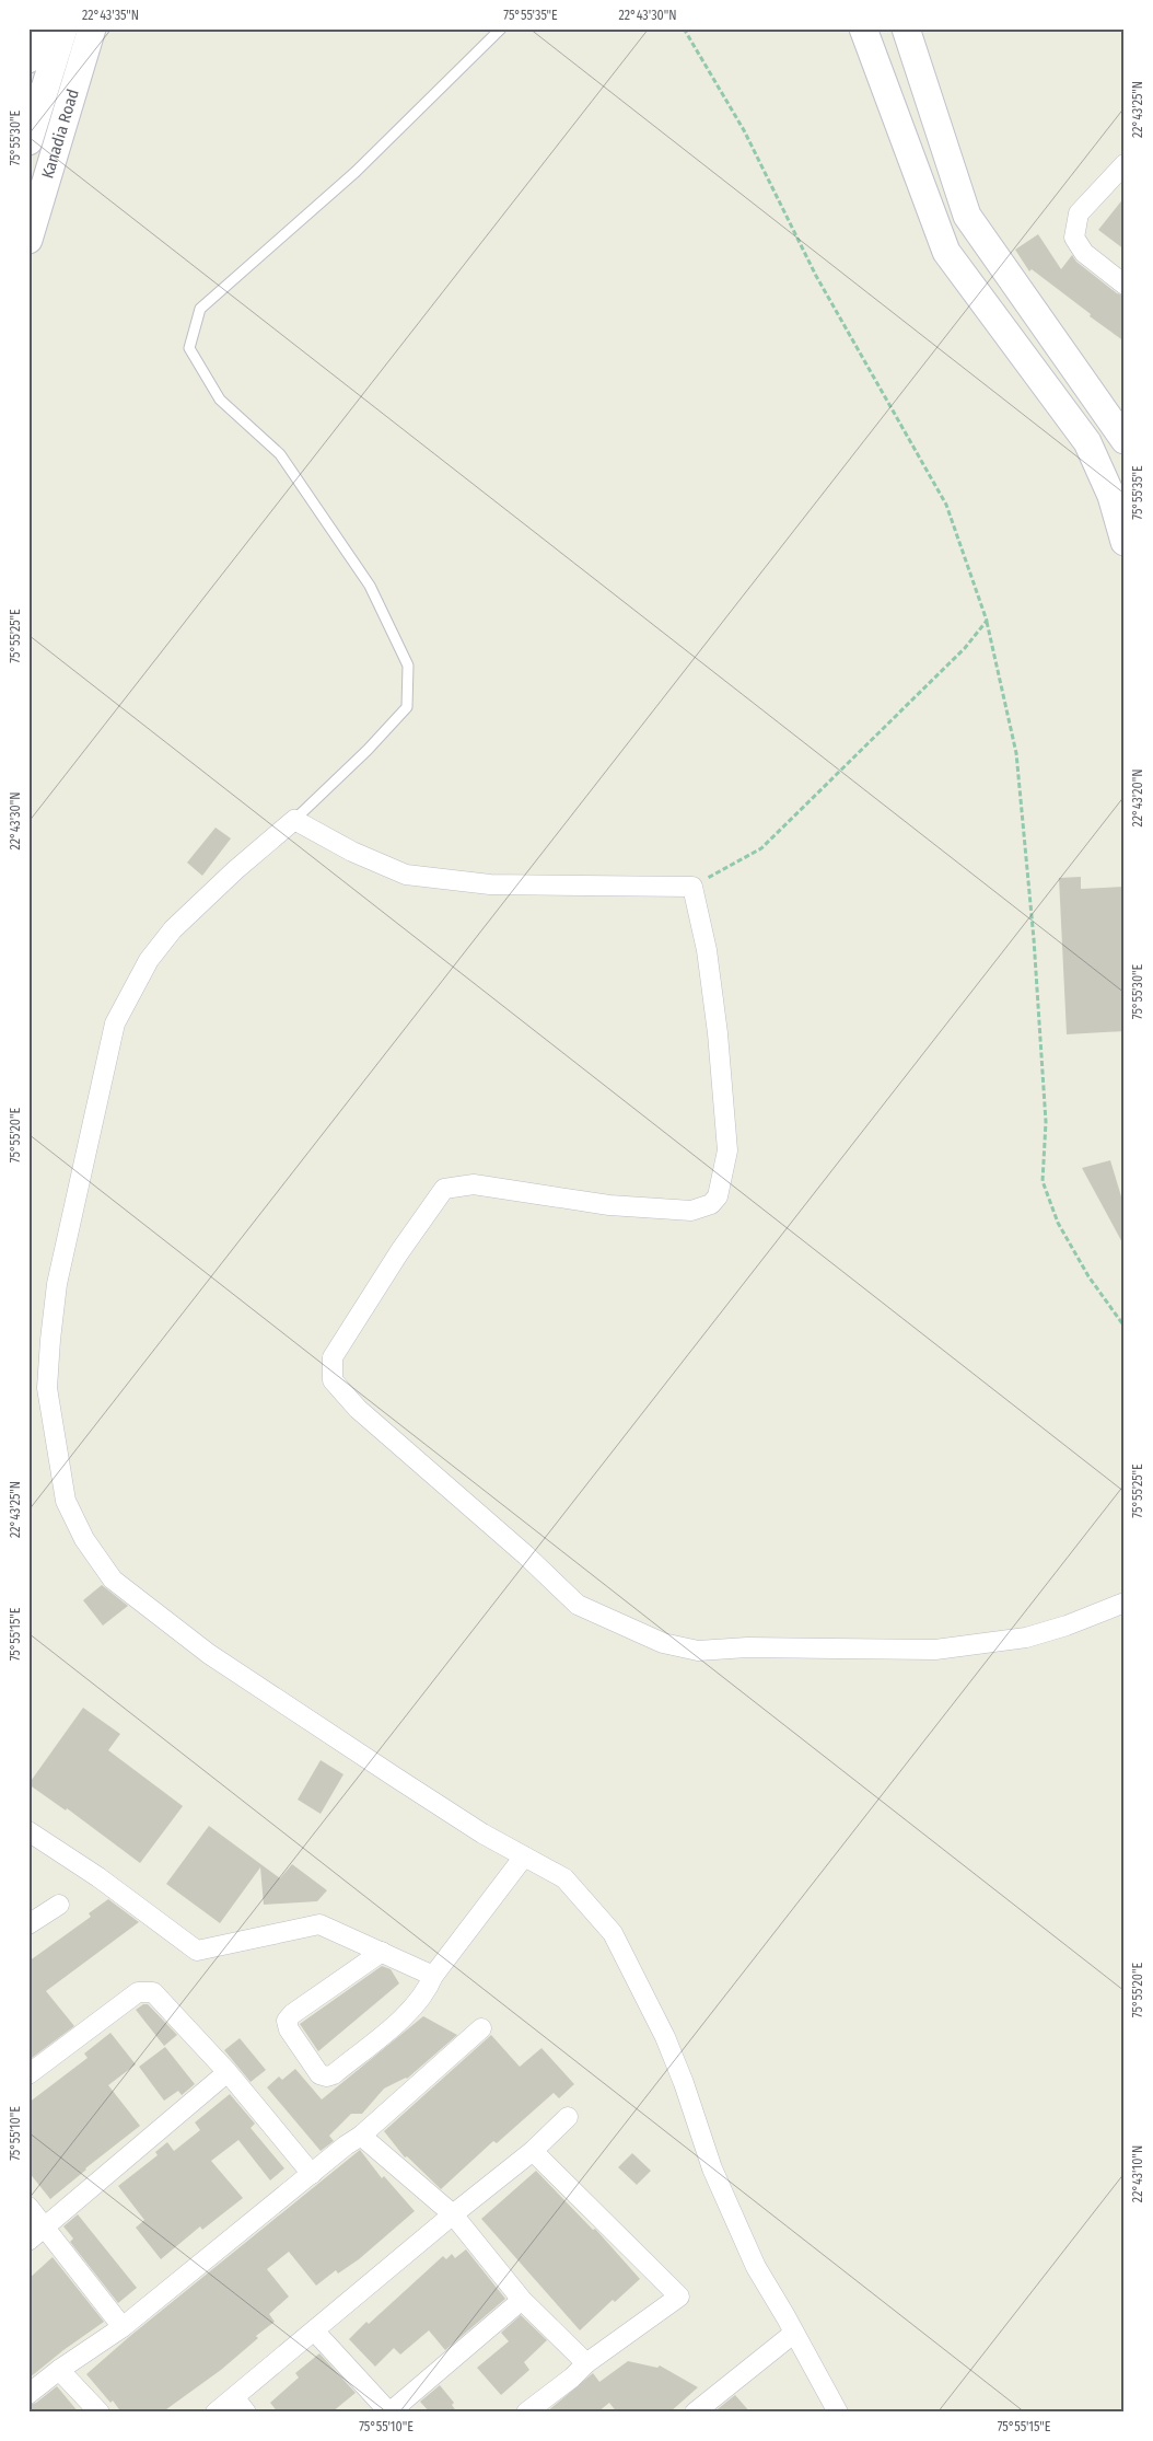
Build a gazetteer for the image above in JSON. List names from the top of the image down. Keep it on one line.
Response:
{"streets":{"street":["Kanadia Road"]},"coordinates":["22°43'35\"N","75°55'35\"E","22°43'30\"N","22°43'25\"N","75°55'30\"E","75°55'25\"E","22°43'20\"N","75°55'20\"E","75°55'15\"E","75°55'10\"E","22°43'10\"N"]}
